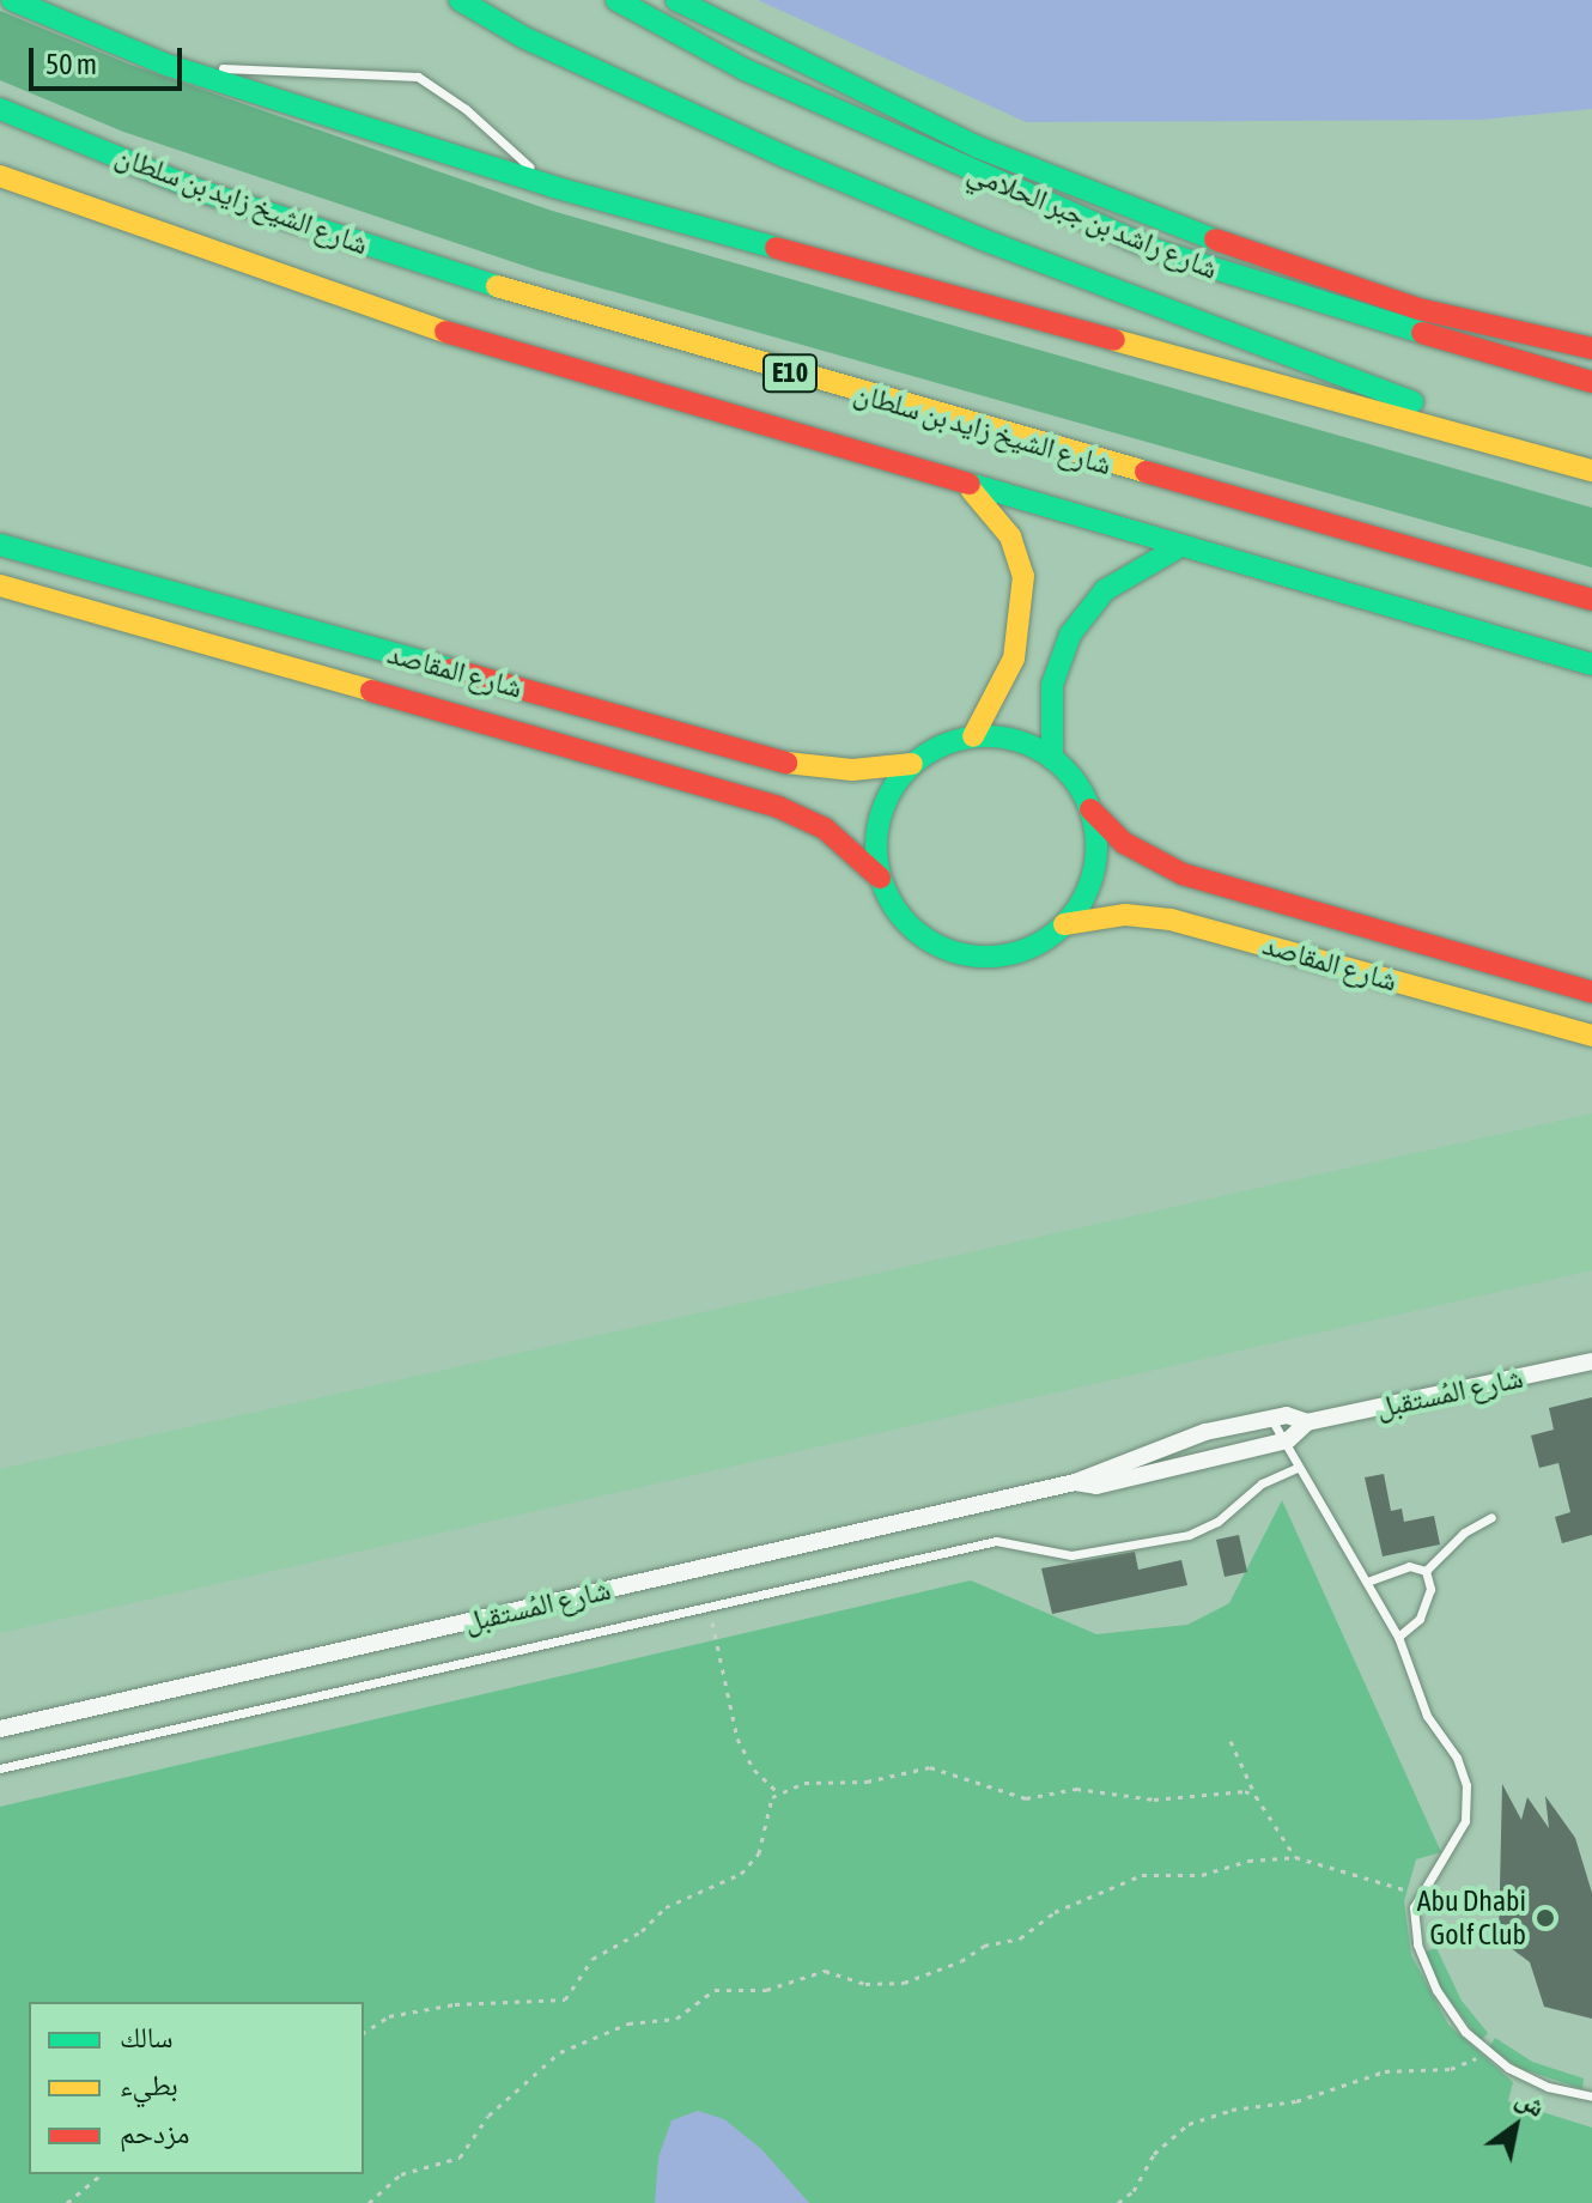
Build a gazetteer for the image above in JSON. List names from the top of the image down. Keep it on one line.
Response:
{"streets":{"main road":["شارع الشيخ زايد بن سلطان","شارع راشد بن جبر الحلامي","E10","شارع المقاصد"],"street":["شارع المُستقبل"]},"places":["Abu Dhabi Golf Club"],"legend":["سالك","بطيء","مزدحم"],"scale_bar":"50 m","north":"top right"}
